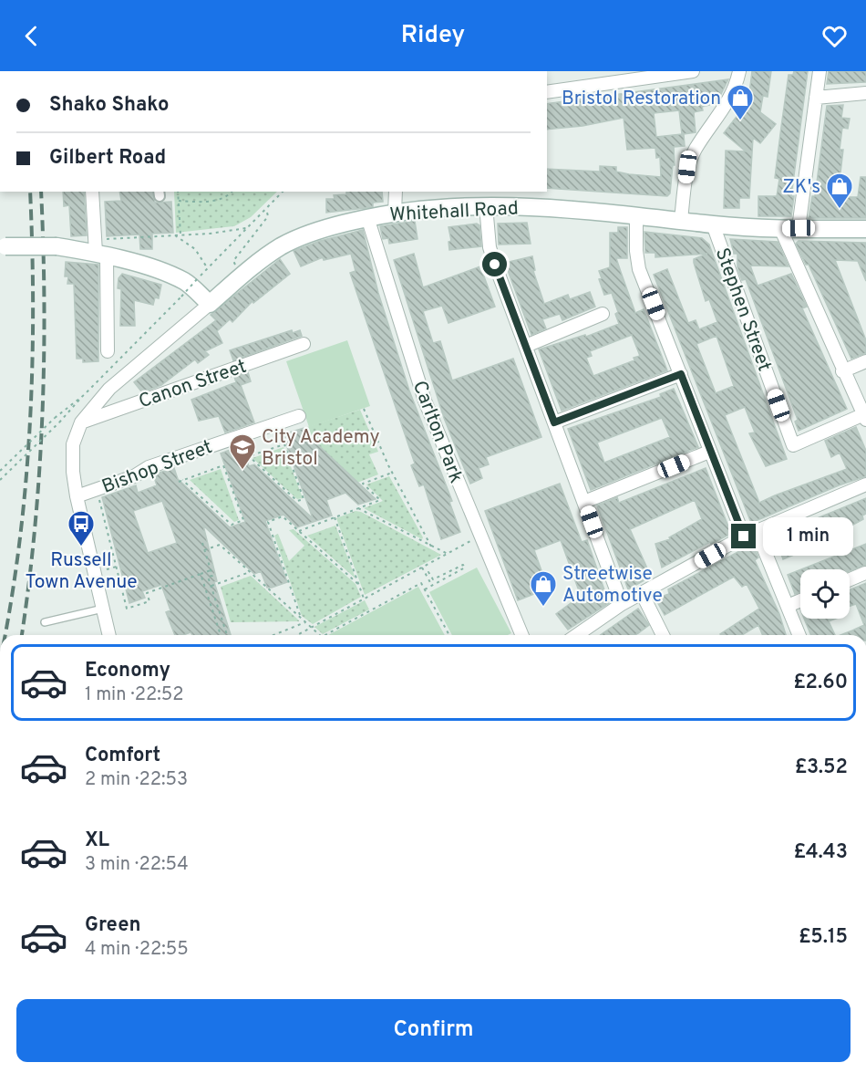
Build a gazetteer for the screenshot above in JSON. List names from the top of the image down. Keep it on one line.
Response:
{"streets":{"main road":["Whitehall Road"],"street":["Stephen Street","Canon Street","Carlton Park","Bishop Street"]},"crossings":[["Whitehall Road","Stephen Street"],["Whitehall Road","Canon Street"],["Whitehall Road","Carlton Park"]],"places":{"shop":["Bristol Restoration","ZK's","Streetwise Automotive"],"school or university":["City Academy Bristol"],"bus stop":["Russell Town Avenue"]},"page":{"header":"Ridey","banner":["Shako Shako","Gilbert Road"],"bubble":"1 min","list":[{"name":"Economy","note":"1 min · 22:52","value":"£2.60"},{"name":"Comfort","note":"2 min · 22:53","value":"£3.52"},{"name":"XL","note":"3 min · 22:54","value":"£4.43"},{"name":"Green","note":"4 min · 22:55","value":"£5.15"}],"buttons":"Confirm"}}
